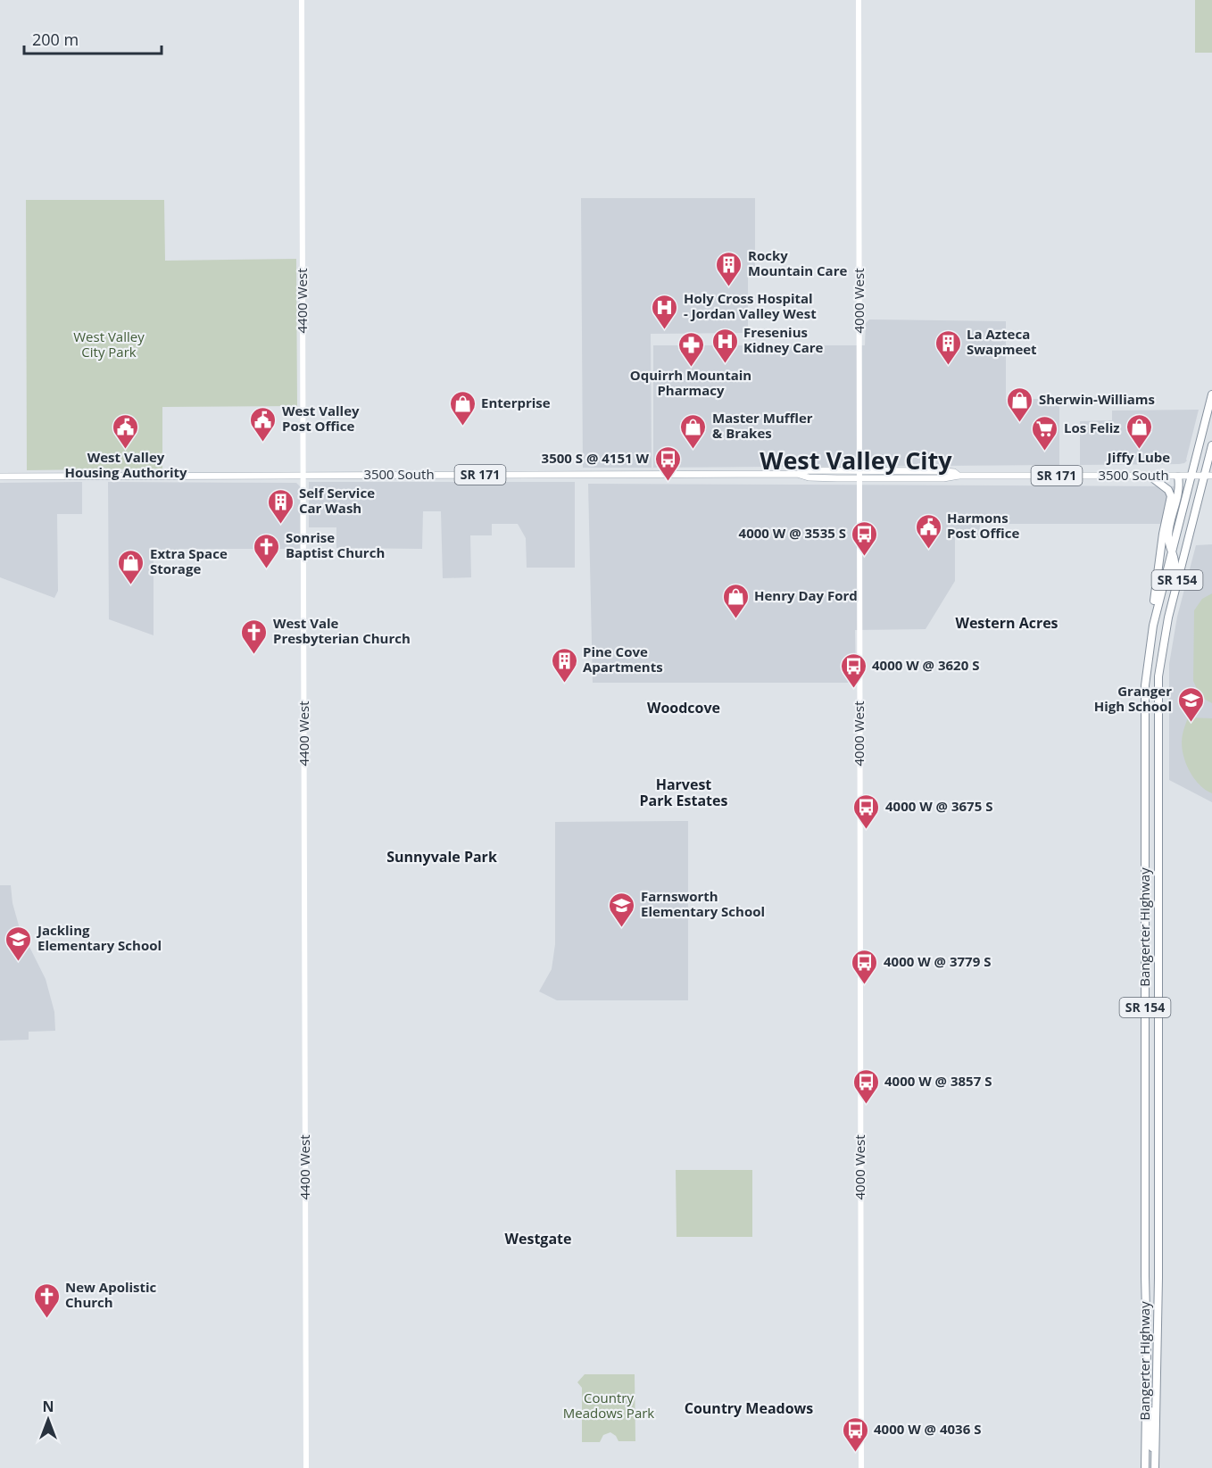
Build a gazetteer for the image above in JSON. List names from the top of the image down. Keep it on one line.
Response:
{"streets":{"highway":["SR 154","Bangerter Highway"],"main road":["3500 South","SR 171"],"street":["4400 West","4000 West"]},"crossings":[["4400 West","3500 South"],["4000 West","3500 South"],["3500 South","Bangerter Highway"]],"districts":["West Valley City","Western Acres","Woodcove","Harvest Park Estates","Sunnyvale Park","Westgate","Country Meadows"],"parks":["West Valley City Park","Country Meadows Park"],"places":{"building":["Rocky Mountain Care","La Azteca Swapmeet","Self Service Car Wash","Pine Cove Apartments"],"hospital":["Holy Cross Hospital - Jordan Valley West","Fresenius Kidney Care"],"pharmacy":["Oquirrh Mountain Pharmacy"],"shop":["Sherwin-Williams","Enterprise","Master Muffler & Brakes","Jiffy Lube","Extra Space Storage","Henry Day Ford"],"public building":["West Valley Post Office","West Valley Housing Authority","Harmons Post Office"],"supermarket":["Los Feliz"],"bus stop":["3500 S @ 4151 W","4000 W @ 3535 S","4000 W @ 3620 S","4000 W @ 3675 S","4000 W @ 3779 S","4000 W @ 3857 S","4000 W @ 4036 S"],"church":["Sonrise Baptist Church","West Vale Presbyterian Church","New Apolistic Church"],"school or university":["Granger High School","Farnsworth Elementary School","Jackling Elementary School"]},"scale_bar":"200 m","north":"top"}
